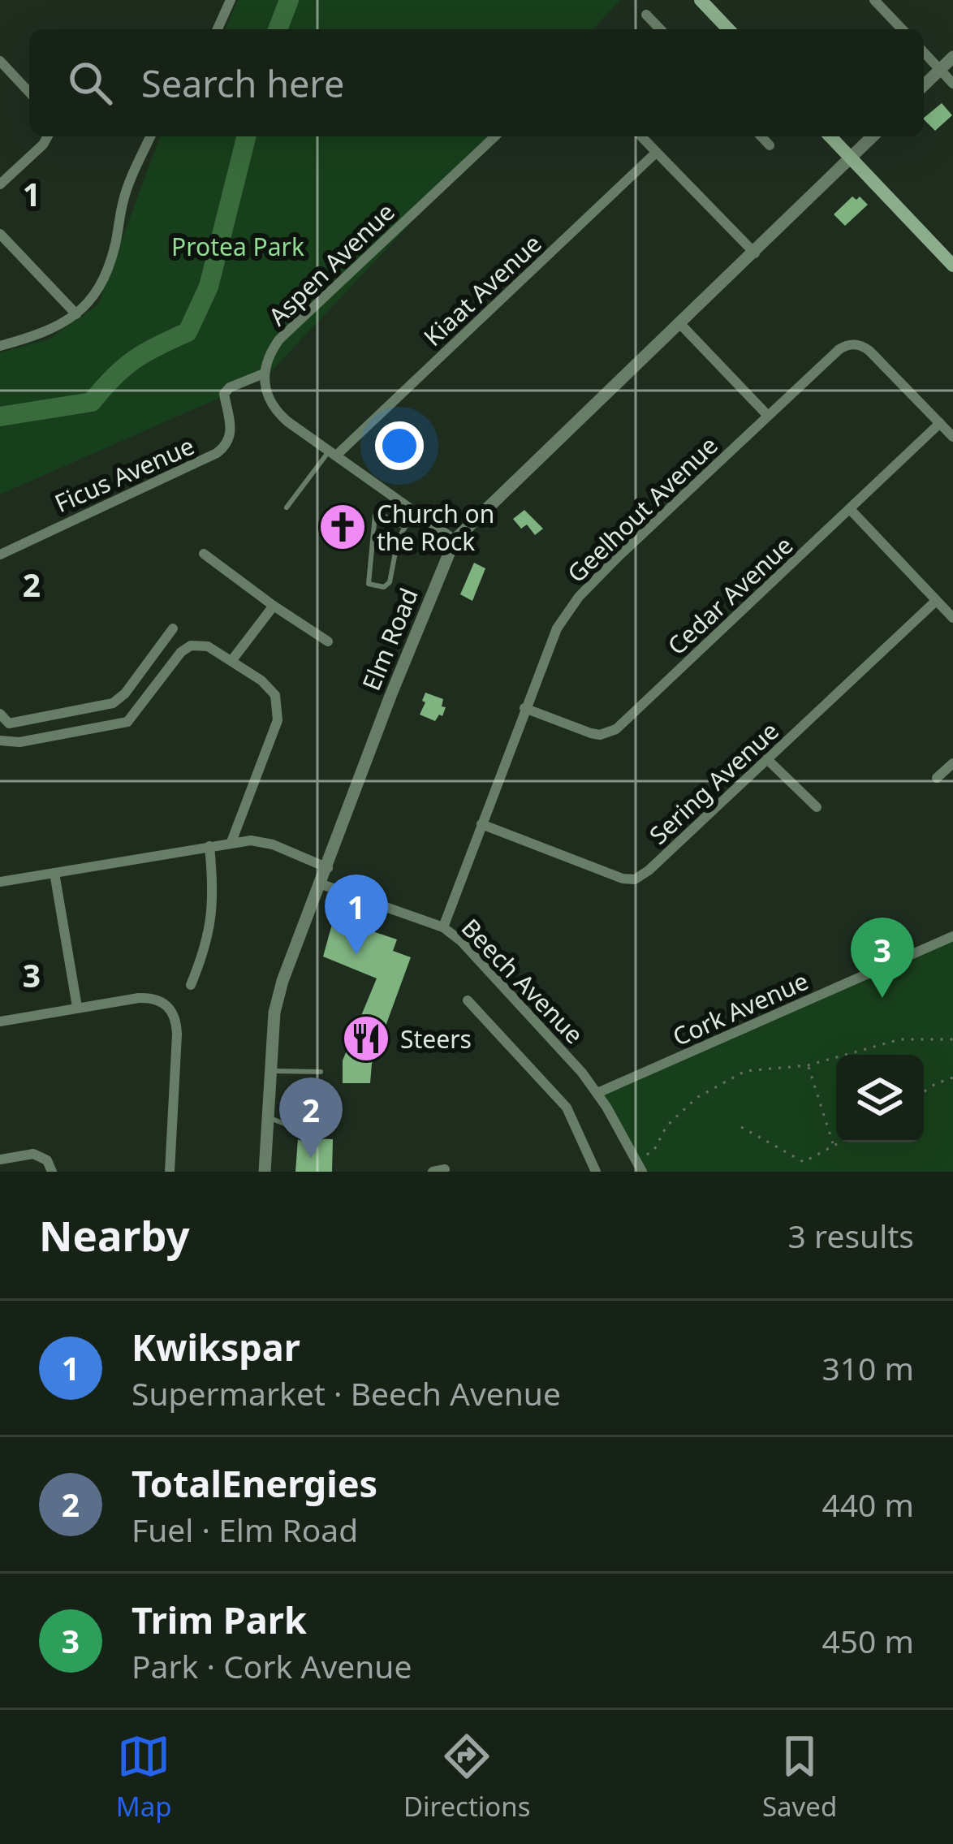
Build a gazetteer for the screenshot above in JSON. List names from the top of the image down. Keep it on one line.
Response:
{"streets":{"street":["Aspen Avenue","Kiaat Avenue","Ficus Avenue","Geelhout Avenue","Cedar Avenue","Elm Road","Sering Avenue","Beech Avenue","Cork Avenue"]},"crossings":[["Aspen Avenue","Ficus Avenue"],["Geelhout Avenue","Cedar Avenue"],["Geelhout Avenue","Sering Avenue"],["Geelhout Avenue","Beech Avenue"],["Elm Road","Beech Avenue"],["Beech Avenue","Cork Avenue"]],"parks":["Protea Park"],"places":{"church":["Church on the Rock"],"restaurant":["Steers"]},"page":{"search":"Search here","pins":["1","3","2"],"heading":["Nearby","3 results"],"list":[{"mark":"1","name":"Kwikspar","note":"Supermarket · Beech Avenue","value":"310 m"},{"mark":"2","name":"TotalEnergies","note":"Fuel · Elm Road","value":"440 m"},{"mark":"3","name":"Trim Park","note":"Park · Cork Avenue","value":"450 m"}],"nav":["Map","Directions","Saved"]},"grid":{"rows":["1","2","3"]}}
